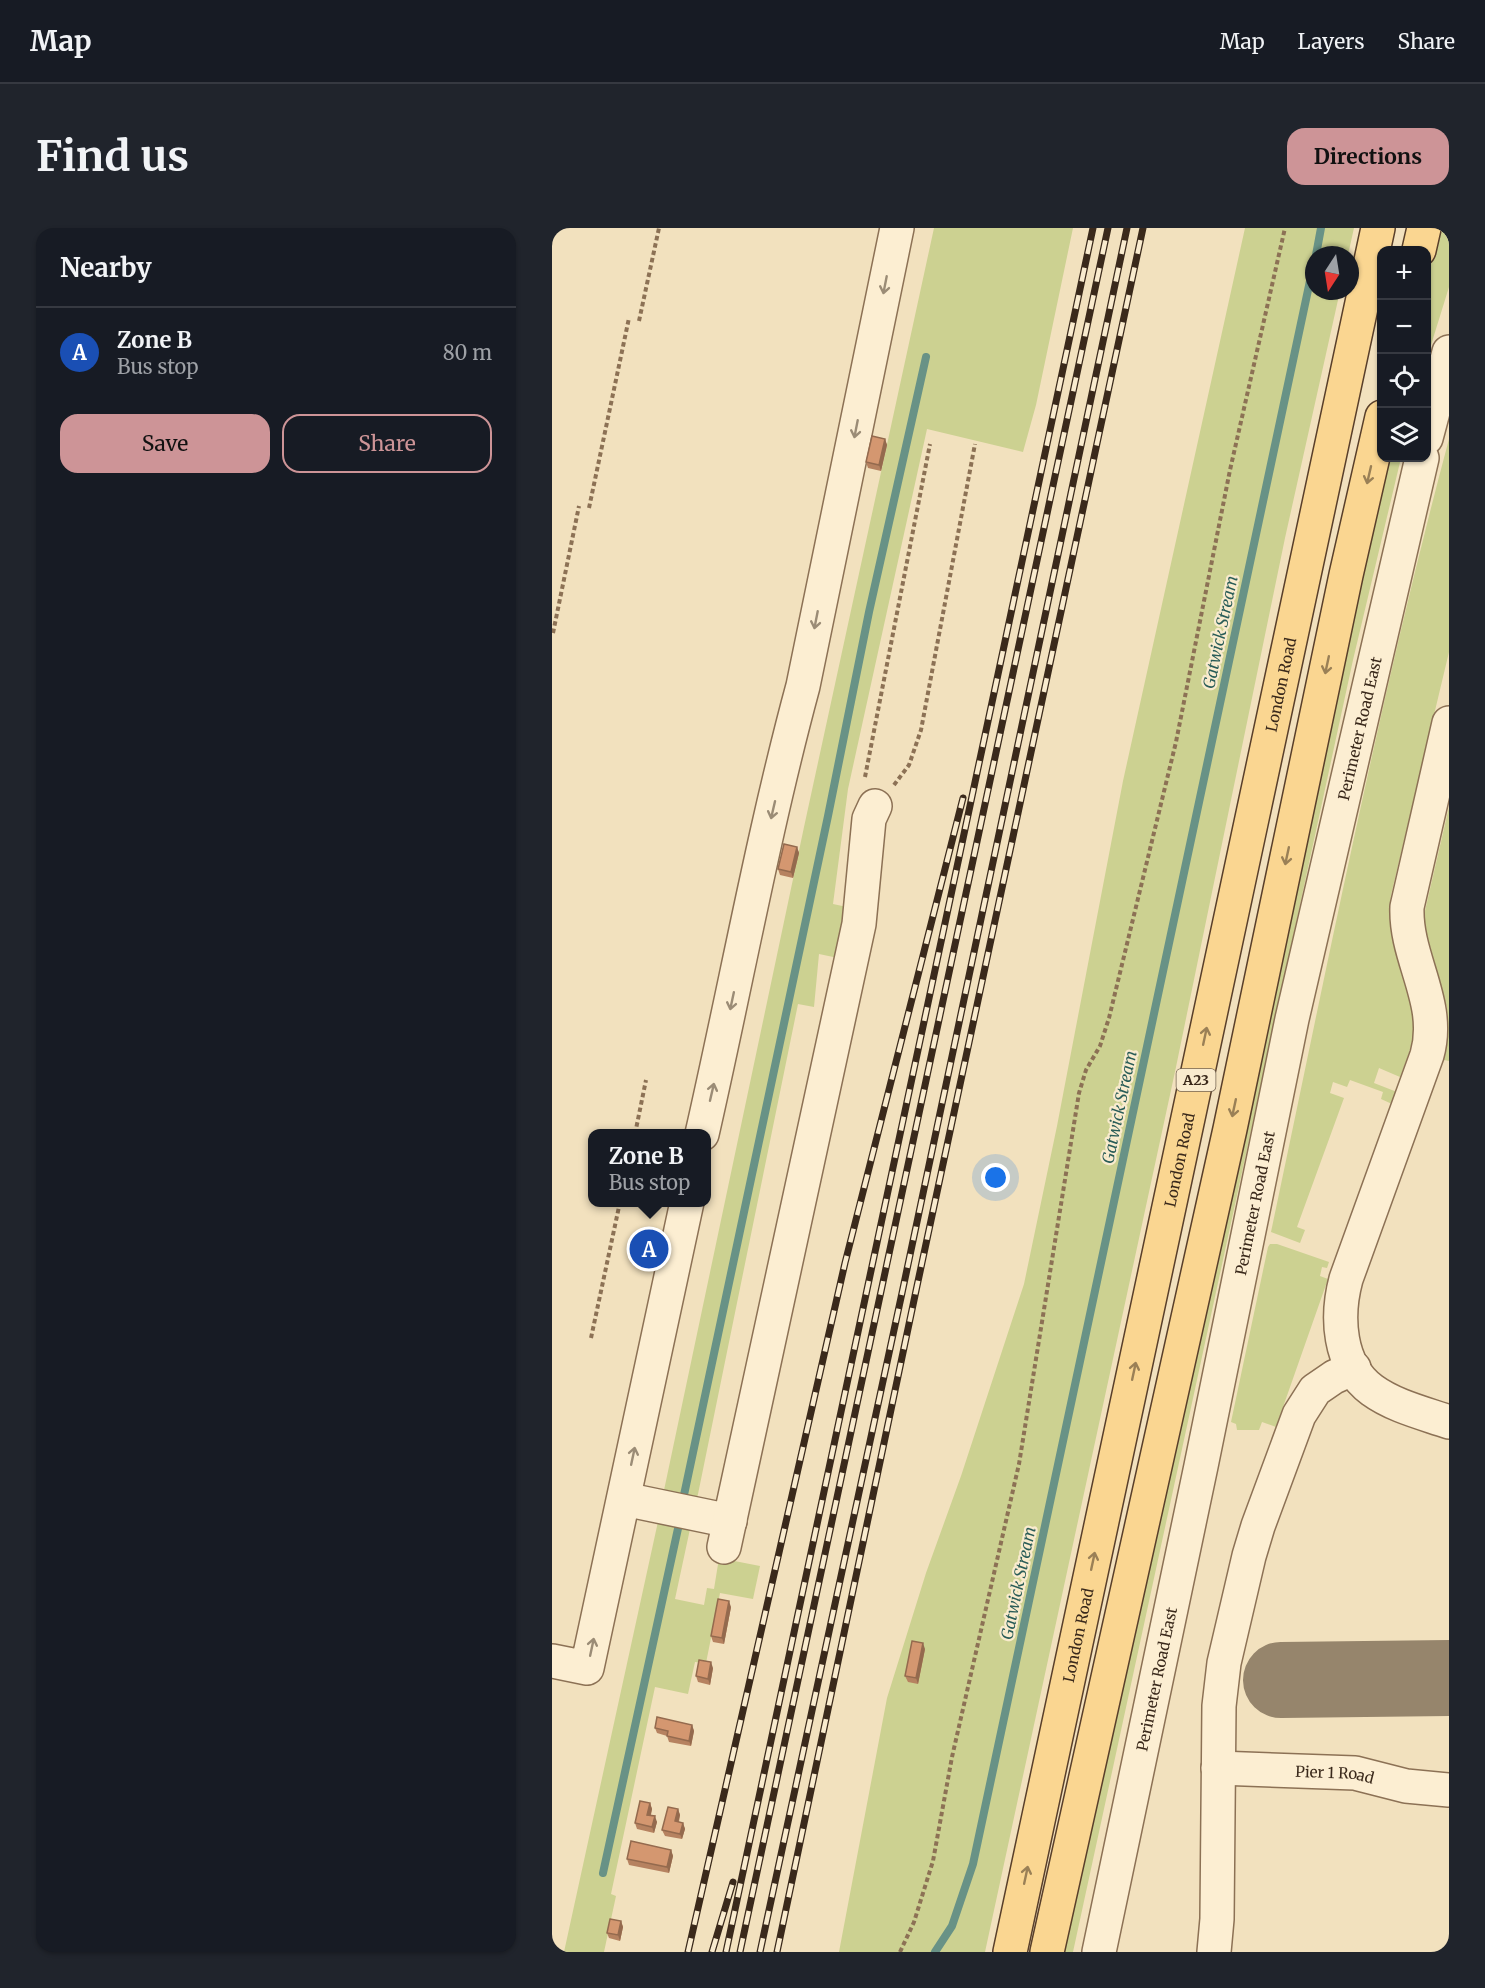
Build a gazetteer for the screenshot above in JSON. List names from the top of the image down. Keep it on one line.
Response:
{"streets":{"main road":["London Road","A23"],"street":["Perimeter Road East","Pier 1 Road"]},"water":["Gatwick Stream"],"north":"bottom","page":{"header":"Map","nav":["Map","Layers","Share"],"buttons":["Directions",["Save","Share"]],"title":"Find us","heading":"Nearby","map_buttons":["+","−"],"list":[{"mark":"A","name":"Zone B","note":"Bus stop","value":"80 m"}],"popup":["Zone B","Bus stop"],"pins":"A"}}
